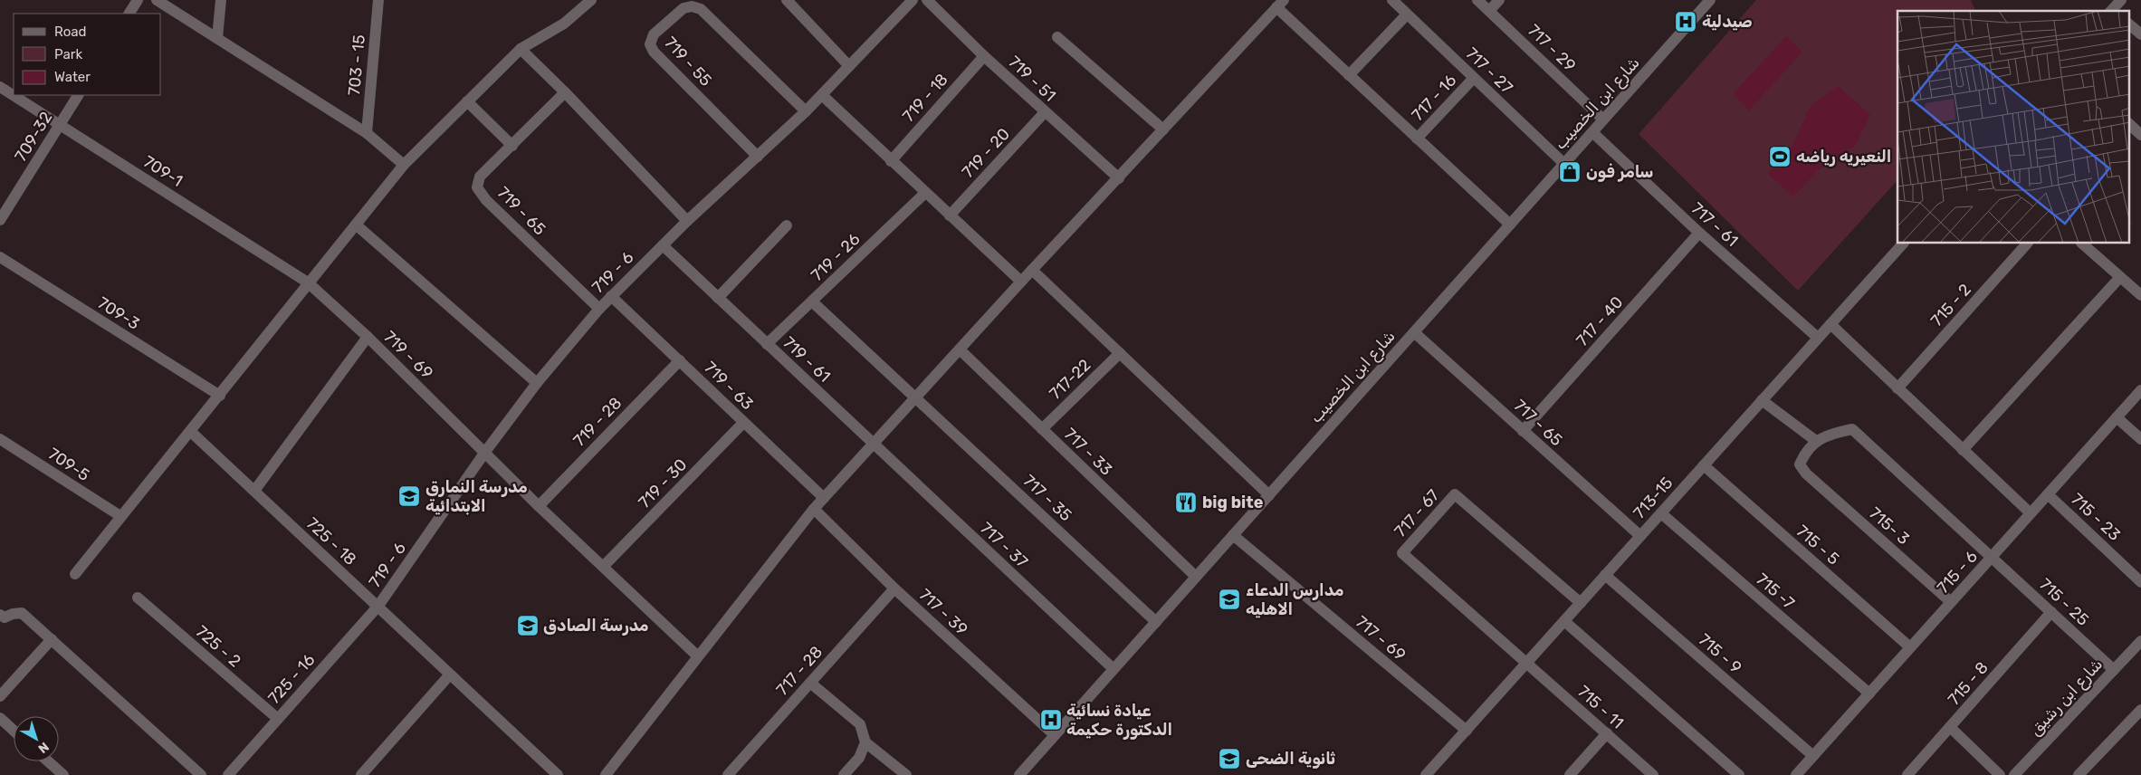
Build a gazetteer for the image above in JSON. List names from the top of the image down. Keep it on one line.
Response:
{"streets":{"street":["717 - 29","719 - 55","703 - 15","717 - 27","719 - 51","719 - 18","717 - 16","شارع ابن الخصيب","709-32","719 - 20","709-1","719 - 65","717 - 61","719 - 26","719 - 6","715 - 2","709-3","717 - 40","719 - 69","719 - 61","717-22","719 - 63","719 - 28","717 - 65","717 - 33","709-5","719 - 30","717 - 35","713-15","717 - 67","715 - 23","715- 3","725 - 18","717 - 37","715 - 5","715 - 6","715 -7","715 - 25","717 - 39","717 - 69","725 - 2","715 - 9","717 - 28","725 - 16","715 - 8","شارع ابن رشيق","715 - 11"]},"crossings":[["717 - 29","شارع ابن الخصيب"],["719 - 55","719 - 6"],["717 - 27","717 - 16"],["717 - 27","شارع ابن الخصيب"],["719 - 51","719 - 18"],["719 - 51","719 - 20"],["شارع ابن الخصيب","717 - 61"],["شارع ابن الخصيب","717 - 65"],["شارع ابن الخصيب","717 - 33"],["شارع ابن الخصيب","717 - 35"],["شارع ابن الخصيب","717 - 37"],["شارع ابن الخصيب","717 - 39"],["شارع ابن الخصيب","717 - 69"],["709-32","709-1"],["709-1","719 - 69"],["719 - 65","719 - 6"],["717 - 61","717 - 40"],["717 - 61","713-15"],["719 - 26","719 - 61"],["719 - 26","717 - 35"],["719 - 6","719 - 69"],["719 - 6","719 - 61"],["719 - 6","719 - 63"],["719 - 6","725 - 18"],["719 - 6","725 - 16"],["717 - 40","717 - 65"],["719 - 69","719 - 28"],["719 - 69","719 - 30"],["719 - 61","717 - 37"],["717-22","717 - 33"],["719 - 63","719 - 28"],["719 - 63","719 - 30"],["717 - 65","713-15"],["713-15","717 - 67"],["713-15","715 - 5"],["713-15","715 -7"],["713-15","717 - 69"],["713-15","715 - 9"],["713-15","715 - 11"],["717 - 67","715 - 11"],["715 - 23","715 - 6"],["715- 3","715 - 6"],["715- 3","715 - 25"],["725 - 18","725 - 16"],["715 - 5","715 - 6"],["715 - 6","715 -7"],["715 - 6","715 - 25"],["715 - 6","715 - 9"],["715 - 25","715 - 8"],["715 - 25","شارع ابن رشيق"],["717 - 39","717 - 28"],["725 - 2","725 - 16"]],"places":{"hospital":["صيدلية","عيادة نسائية الدكتورة حكيمة"],"sports":["النعيريه رياضه"],"shop":["سامر فون"],"school or university":["مدرسة النمارق الابتدائية","مدارس الدعاء الاهليه","مدرسة الصادق","ثانوية الضحى"],"restaurant":["big bite"]},"legend":["Road","Park","Water"],"north":"bottom right"}
